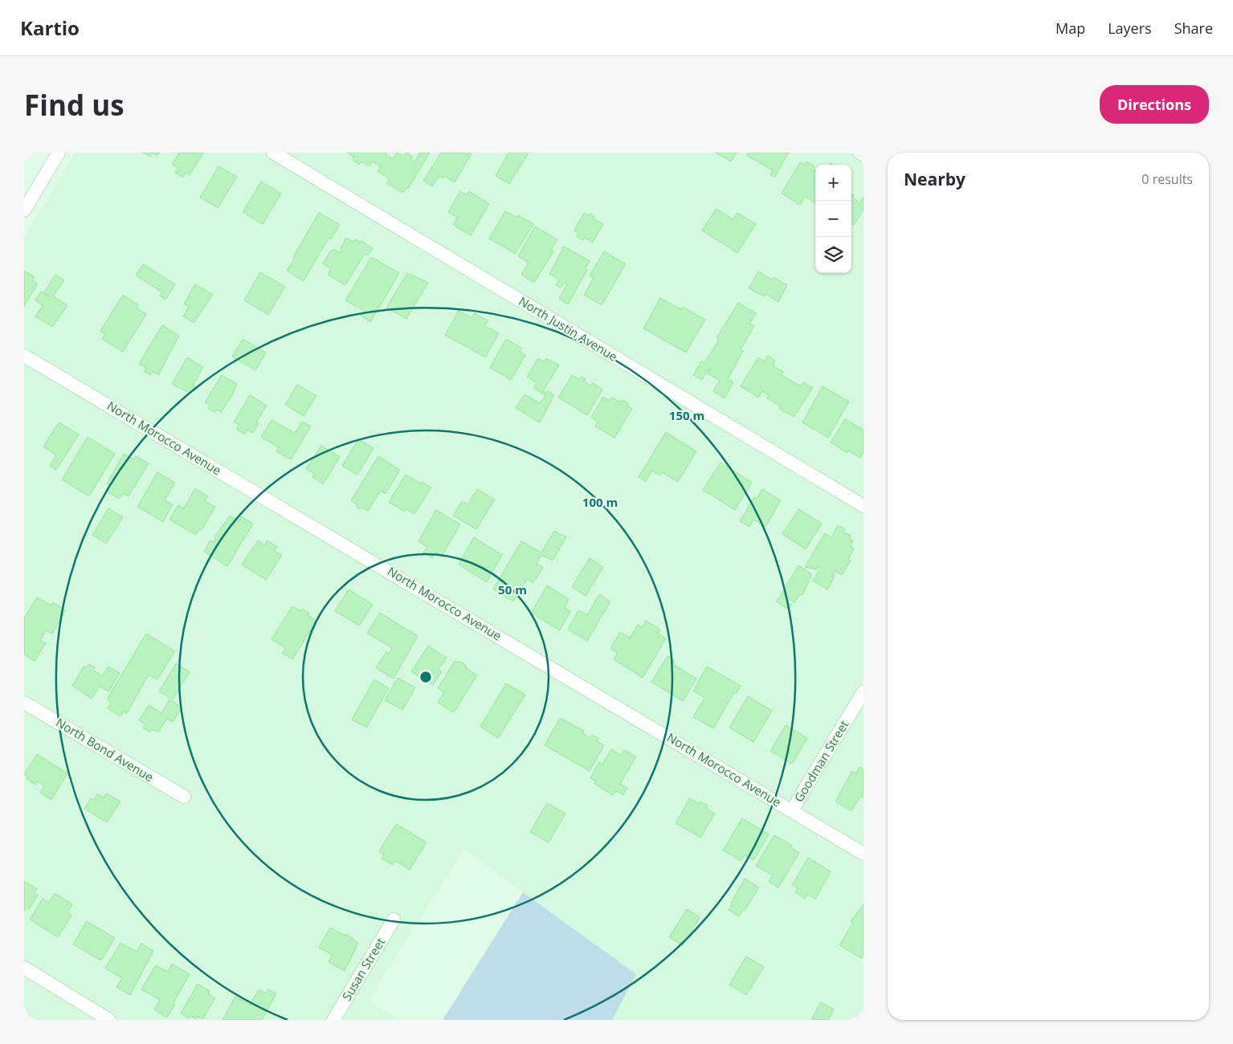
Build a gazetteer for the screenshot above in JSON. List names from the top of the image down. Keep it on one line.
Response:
{"streets":{"street":["North Justin Avenue","North Morocco Avenue","North Bond Avenue","Goodman Street","Susan Street"]},"crossings":[["North Morocco Avenue","Goodman Street"]],"page":{"header":"Kartio","nav":["Map","Layers","Share"],"buttons":"Directions","title":"Find us","heading":["Nearby","0 results"],"map_buttons":["+","−"]},"rings":["150 m","100 m","50 m"]}
